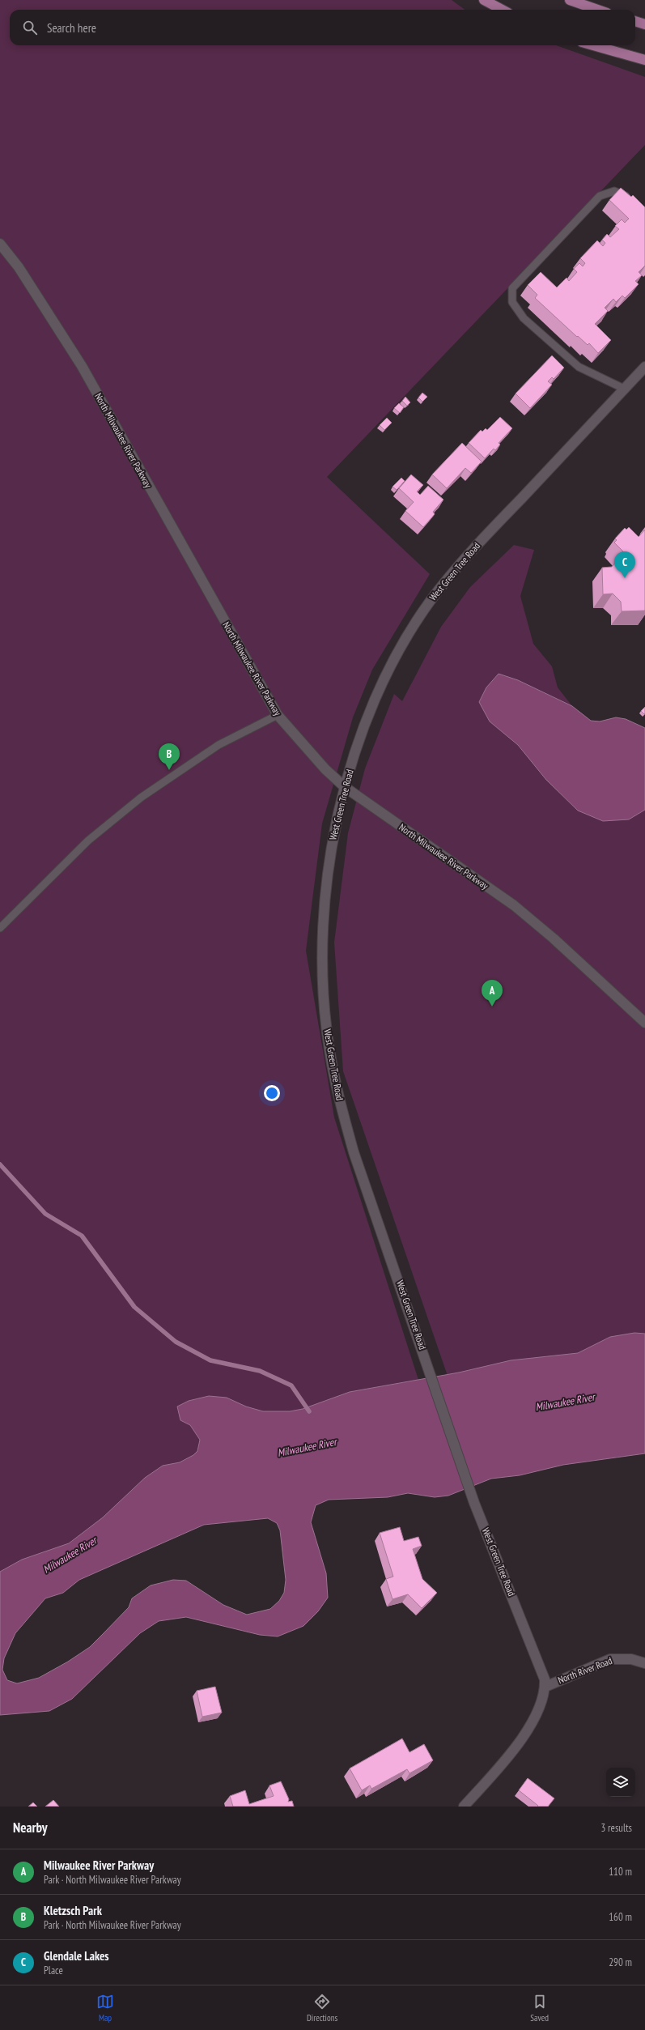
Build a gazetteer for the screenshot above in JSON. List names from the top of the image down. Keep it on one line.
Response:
{"streets":{"street":["North Milwaukee River Parkway","West Green Tree Road","North River Road"]},"crossings":[["North Milwaukee River Parkway","West Green Tree Road"],["West Green Tree Road","North River Road"]],"water":["Milwaukee River"],"page":{"search":"Search here","pins":["C","B","A"],"heading":["Nearby","3 results"],"list":[{"mark":"A","name":"Milwaukee River Parkway","note":"Park · North Milwaukee River Parkway","value":"110 m"},{"mark":"B","name":"Kletzsch Park","note":"Park · North Milwaukee River Parkway","value":"160 m"},{"mark":"C","name":"Glendale Lakes","note":"Place","value":"290 m"}],"nav":["Map","Directions","Saved"]}}
